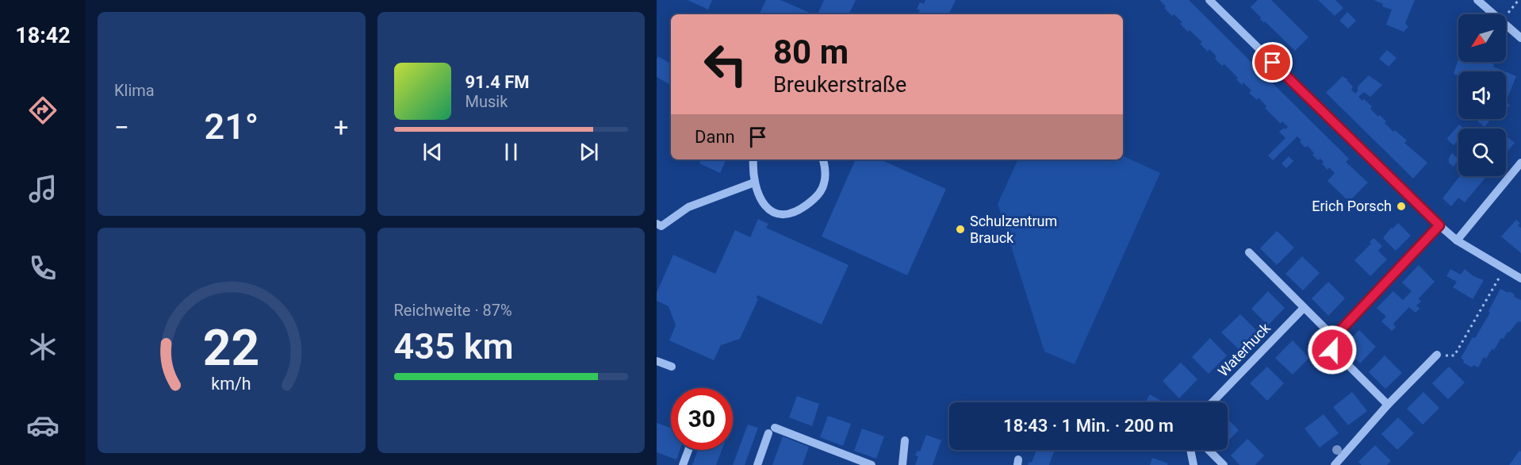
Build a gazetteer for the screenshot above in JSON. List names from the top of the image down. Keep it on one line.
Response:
{"streets":{"street":["Waterhuck"]},"places":["Erich Porsch","Schulzentrum Brauck"],"north":"bottom left","page":{"tabs":"18:42","tile":["Klima",["Reichweite · 87%","435 km"]],"turn":["80 m","Breukerstraße"],"song":["91.4 FM","Musik"],"heat":["−","21°","+"],"then":"Dann","limit":"30","trip":"18:43 · 1 Min. · 200 m","gauge":["22","km/h"]}}
